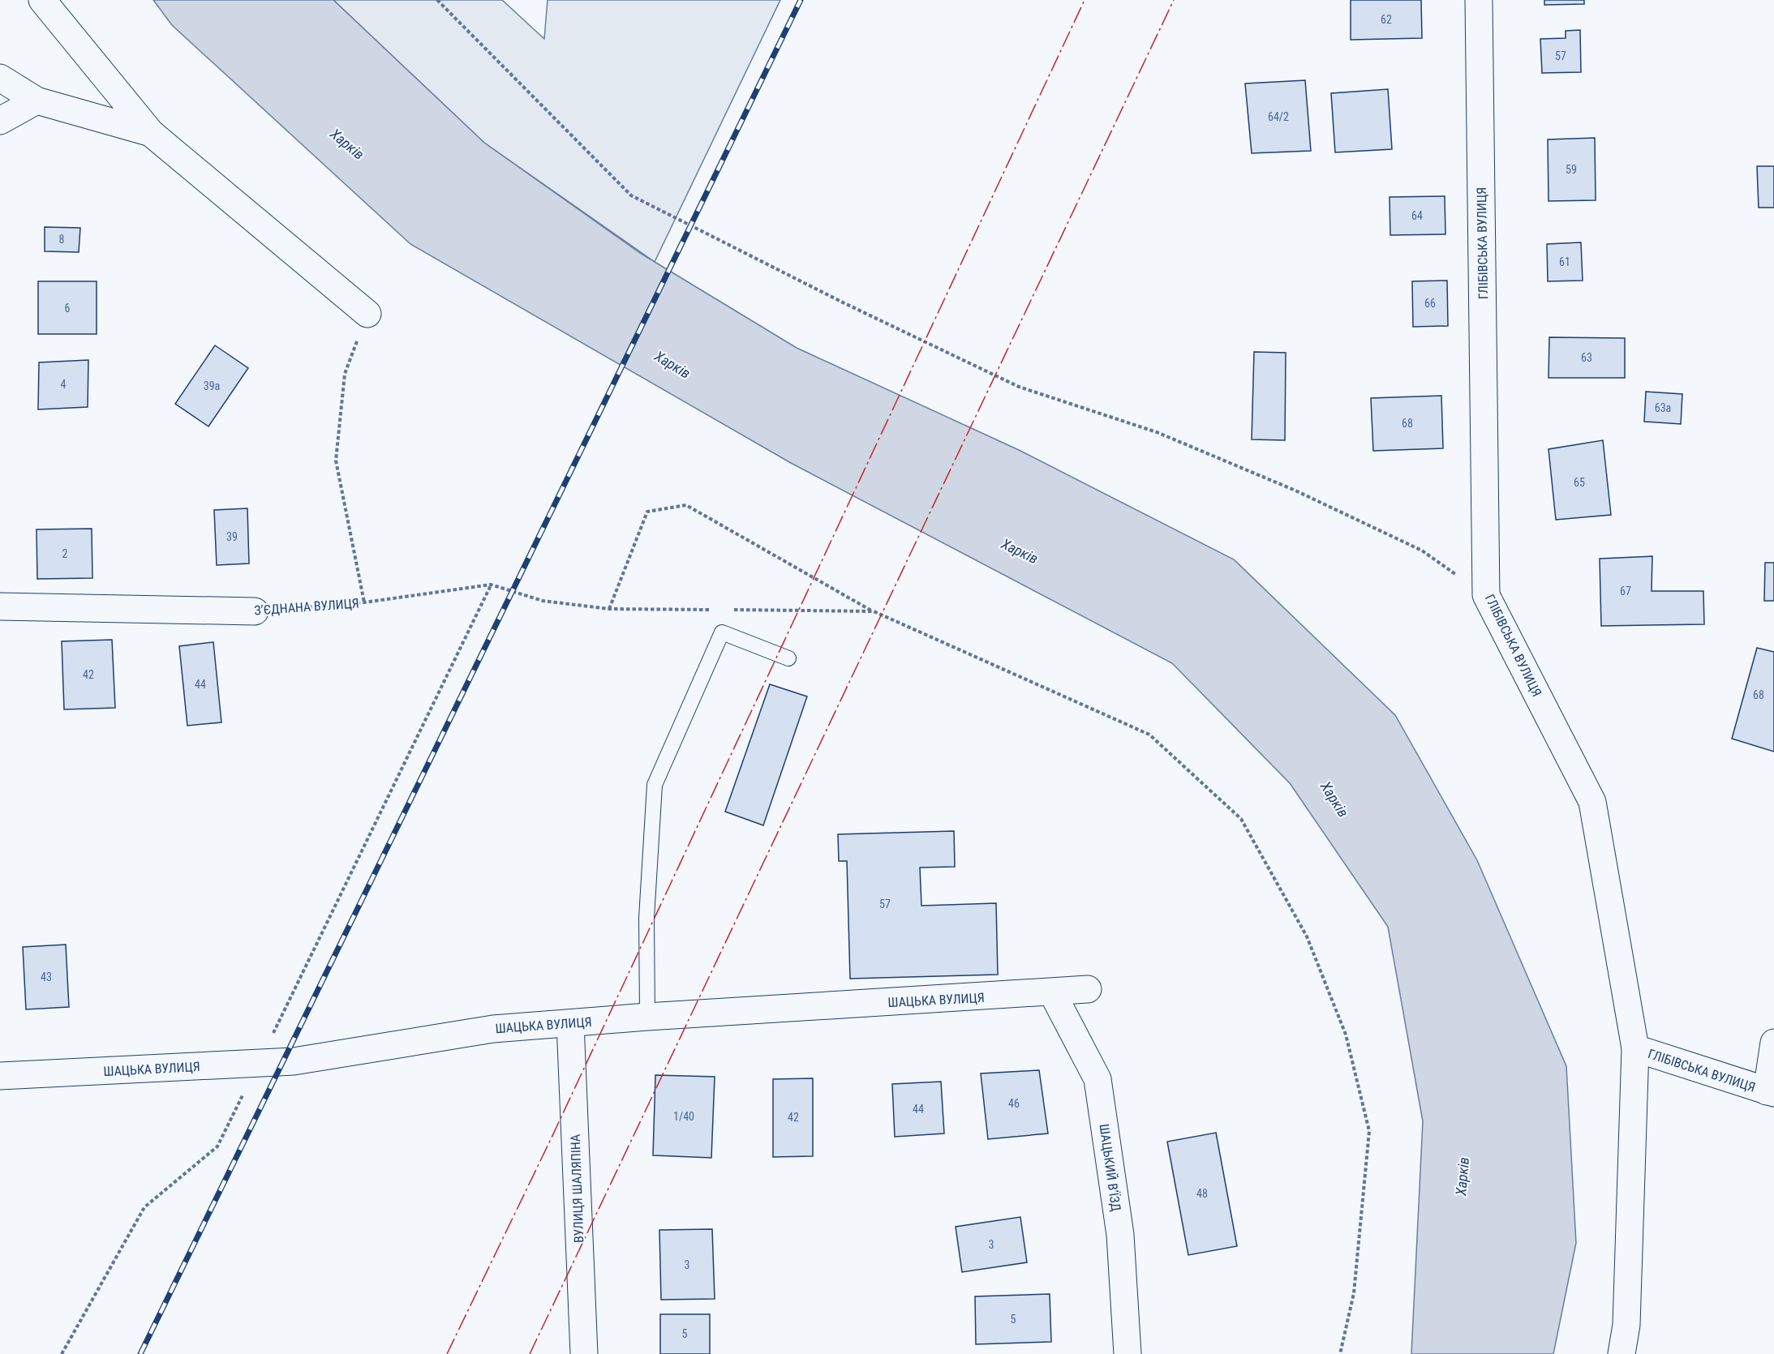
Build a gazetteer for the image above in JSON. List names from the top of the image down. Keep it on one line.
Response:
{"streets":{"street":["ГЛІБІВСЬКА ВУЛИЦЯ","З’ЄДНАНА ВУЛИЦЯ","ШАЦЬКА ВУЛИЦЯ","ШАЦЬКИЙ В’ЇЗД","ВУЛИЦЯ ШАЛЯПІНА"]},"crossings":[["ШАЦЬКА ВУЛИЦЯ","ШАЦЬКИЙ В’ЇЗД"],["ШАЦЬКА ВУЛИЦЯ","ВУЛИЦЯ ШАЛЯПІНА"]],"water":["Харків"],"house_numbers":["62","57","64/2","59","64","8","61","66","6","63","4","39а","63а","68","65","39","2","67","42","44","68","57","43","46","44","1/40","42","48","3","3","5","5"]}
